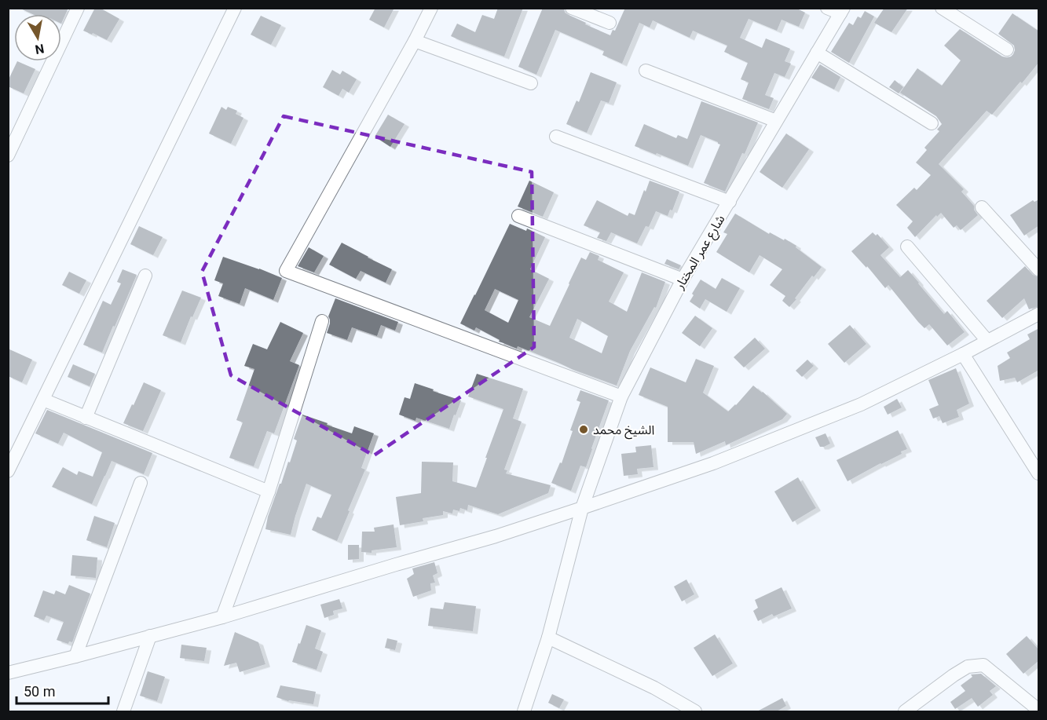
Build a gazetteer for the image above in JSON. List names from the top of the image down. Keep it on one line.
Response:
{"streets":{"street":["شارع عمر المختار"]},"places":["الشيخ محمد"],"scale_bar":"50 m","north":"bottom"}
